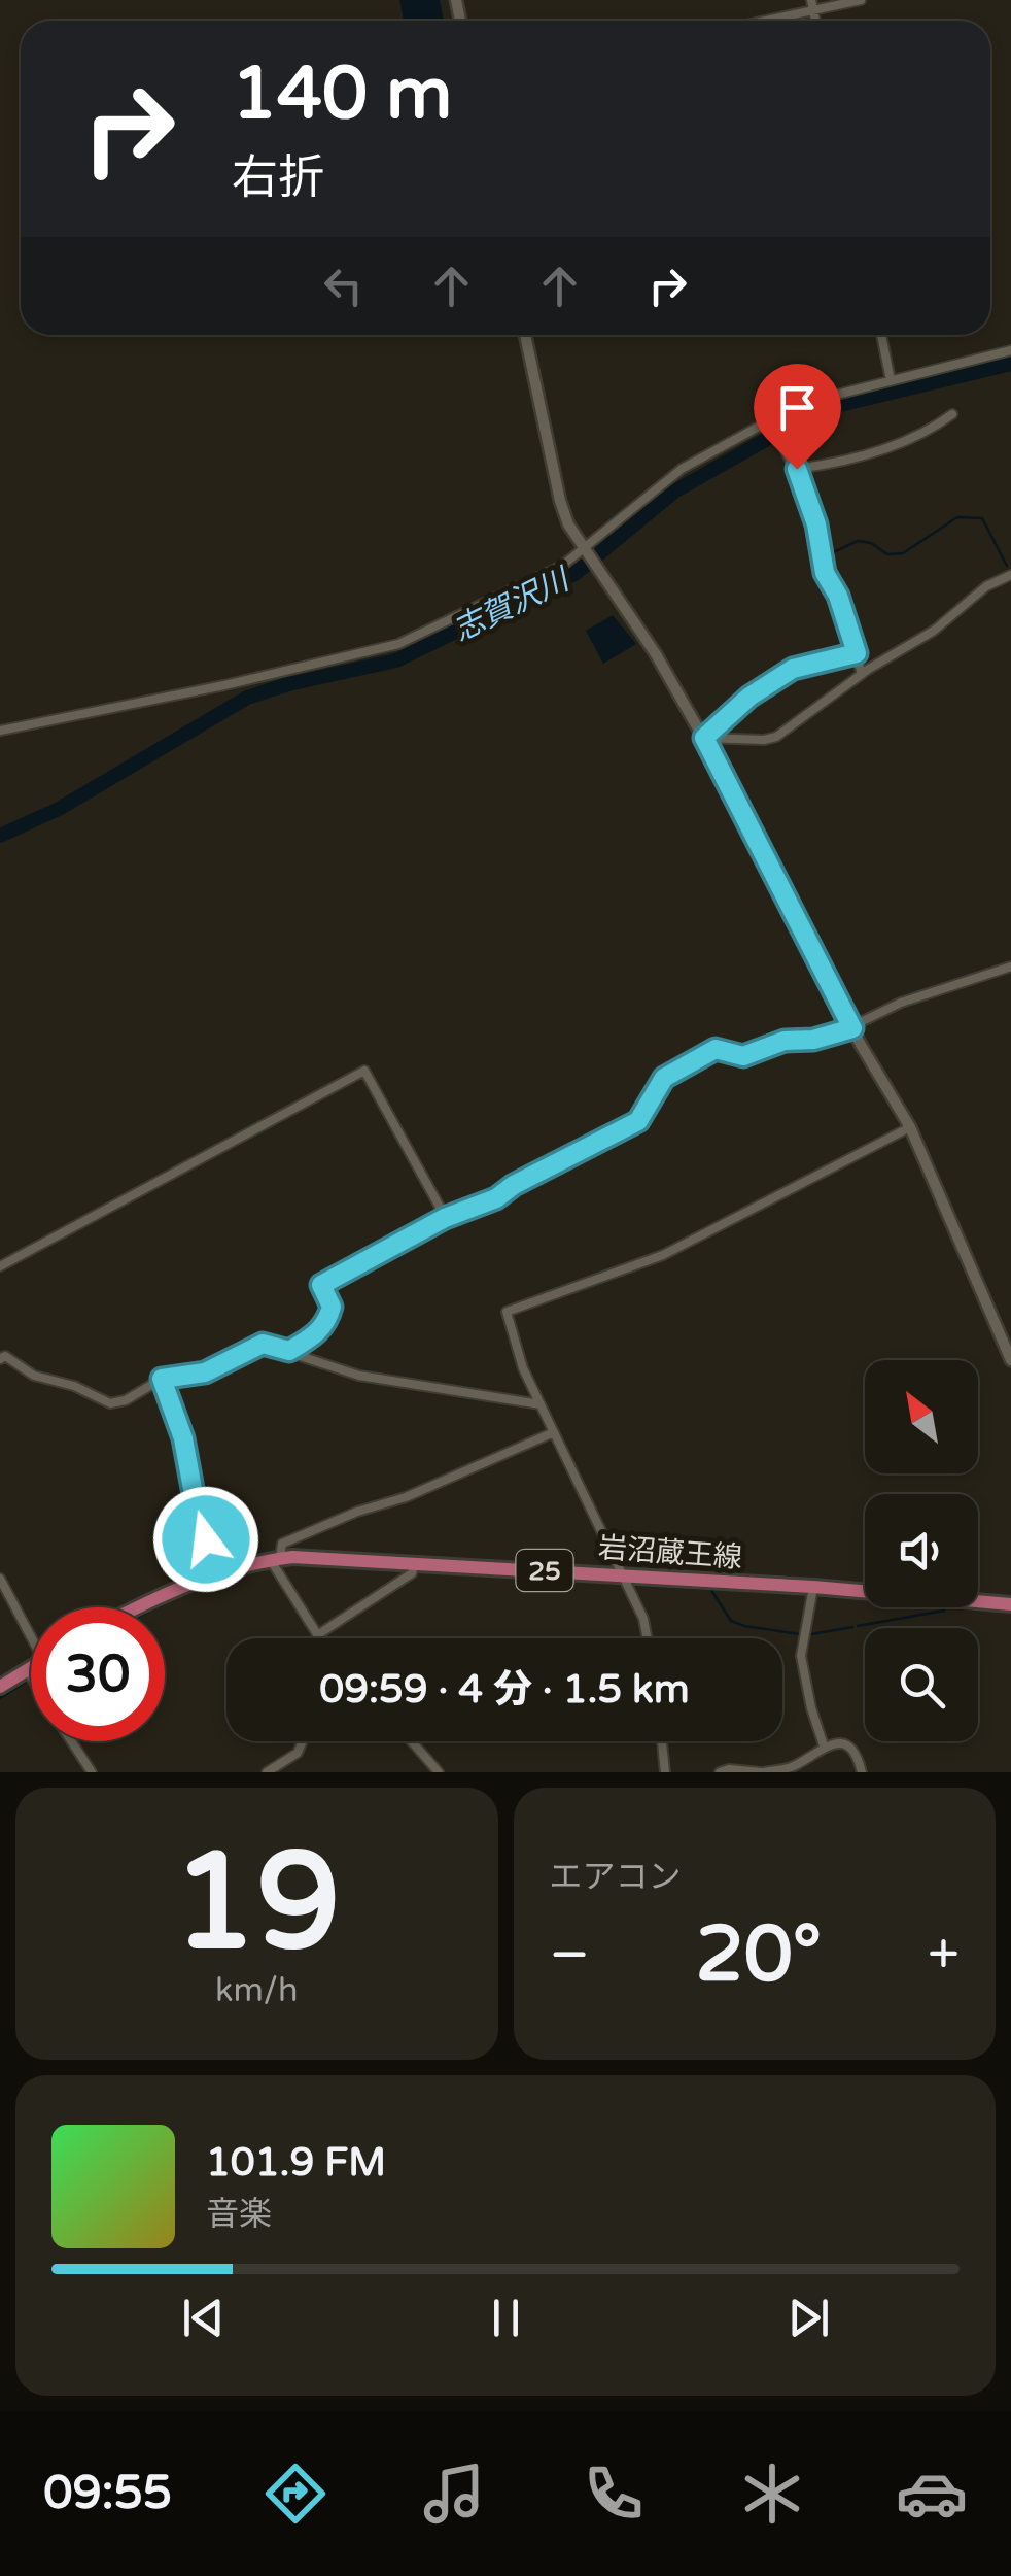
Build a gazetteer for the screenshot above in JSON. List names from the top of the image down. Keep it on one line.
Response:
{"streets":{"main road":["岩沼蔵王線","25"]},"water":["志賀沢川"],"north":"top left","page":{"turn":["140 m","右折"],"limit":"30","trip":"09:59 · 4 分 · 1.5 km","tile":[["19","km/h"],"エアコン"],"heat":["−","20°","+"],"song":["101.9 FM","音楽"],"tabs":"09:55"}}
